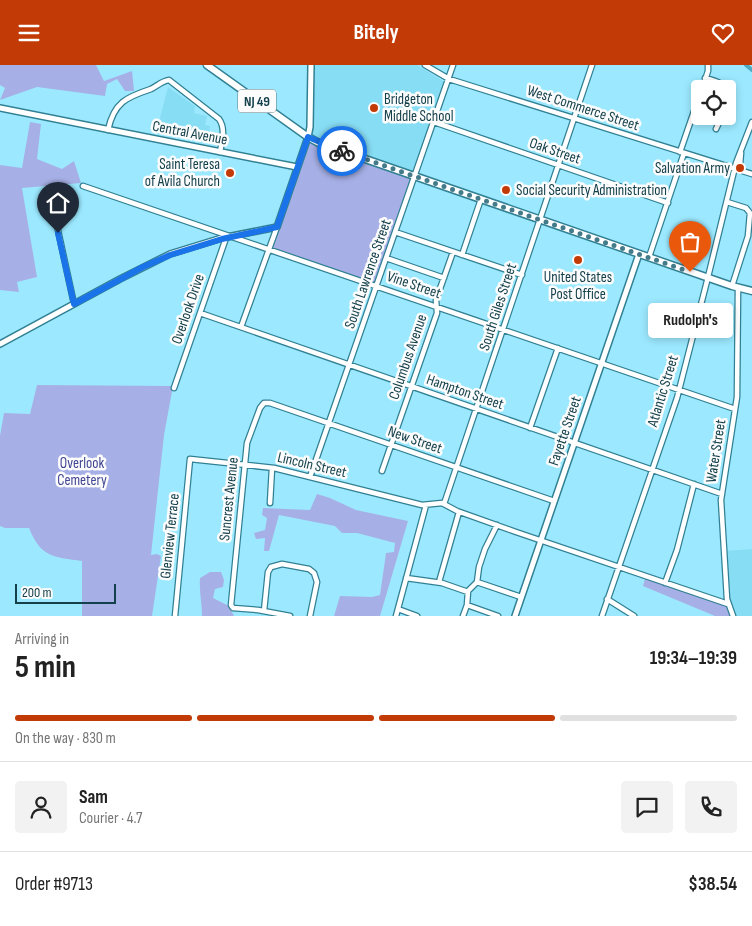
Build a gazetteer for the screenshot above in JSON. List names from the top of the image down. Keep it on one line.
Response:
{"streets":{"highway":["NJ 49"],"main road":["Central Avenue","Fayette Street"],"street":["West Commerce Street","Oak Street","South Lawrence Street","Vine Street","South Giles Street","Overlook Drive","Columbus Avenue","Atlantic Street","Hampton Street","New Street","Water Street","Lincoln Street","Suncrest Avenue","Glenview Terrace"]},"crossings":[["NJ 49","South Lawrence Street"],["NJ 49","South Giles Street"],["NJ 49","Atlantic Street"],["NJ 49","Fayette Street"],["NJ 49","Water Street"],["West Commerce Street","South Lawrence Street"],["West Commerce Street","South Giles Street"],["West Commerce Street","Atlantic Street"],["Oak Street","South Lawrence Street"],["Oak Street","South Giles Street"],["South Lawrence Street","Vine Street"],["South Lawrence Street","Hampton Street"],["South Lawrence Street","New Street"],["South Lawrence Street","Lincoln Street"],["Vine Street","South Giles Street"],["Vine Street","Overlook Drive"],["Vine Street","Columbus Avenue"],["Vine Street","Atlantic Street"],["Vine Street","Fayette Street"],["Vine Street","Water Street"],["South Giles Street","Hampton Street"],["South Giles Street","New Street"],["South Giles Street","Lincoln Street"],["Overlook Drive","Hampton Street"],["Columbus Avenue","Hampton Street"],["Columbus Avenue","New Street"],["Atlantic Street","Hampton Street"],["Atlantic Street","Water Street"],["Hampton Street","Fayette Street"],["Hampton Street","Water Street"],["Fayette Street","New Street"],["New Street","Suncrest Avenue"],["Lincoln Street","Suncrest Avenue"],["Lincoln Street","Glenview Terrace"]],"parks":["Overlook Cemetery"],"places":["Bridgeton Middle School","Salvation Army","Saint Teresa of Avila Church","Social Security Administration","United States Post Office","Rudolph's"],"scale_bar":"200 m","page":{"header":"Bitely","bubble":"Rudolph's","scale":"200 m","heading":["5 min","Arriving in","19:34–19:39"],"panel":["Sam","Courier · 4.7","Order #9713","$38.54"],"bar":"On the way · 830 m"}}
